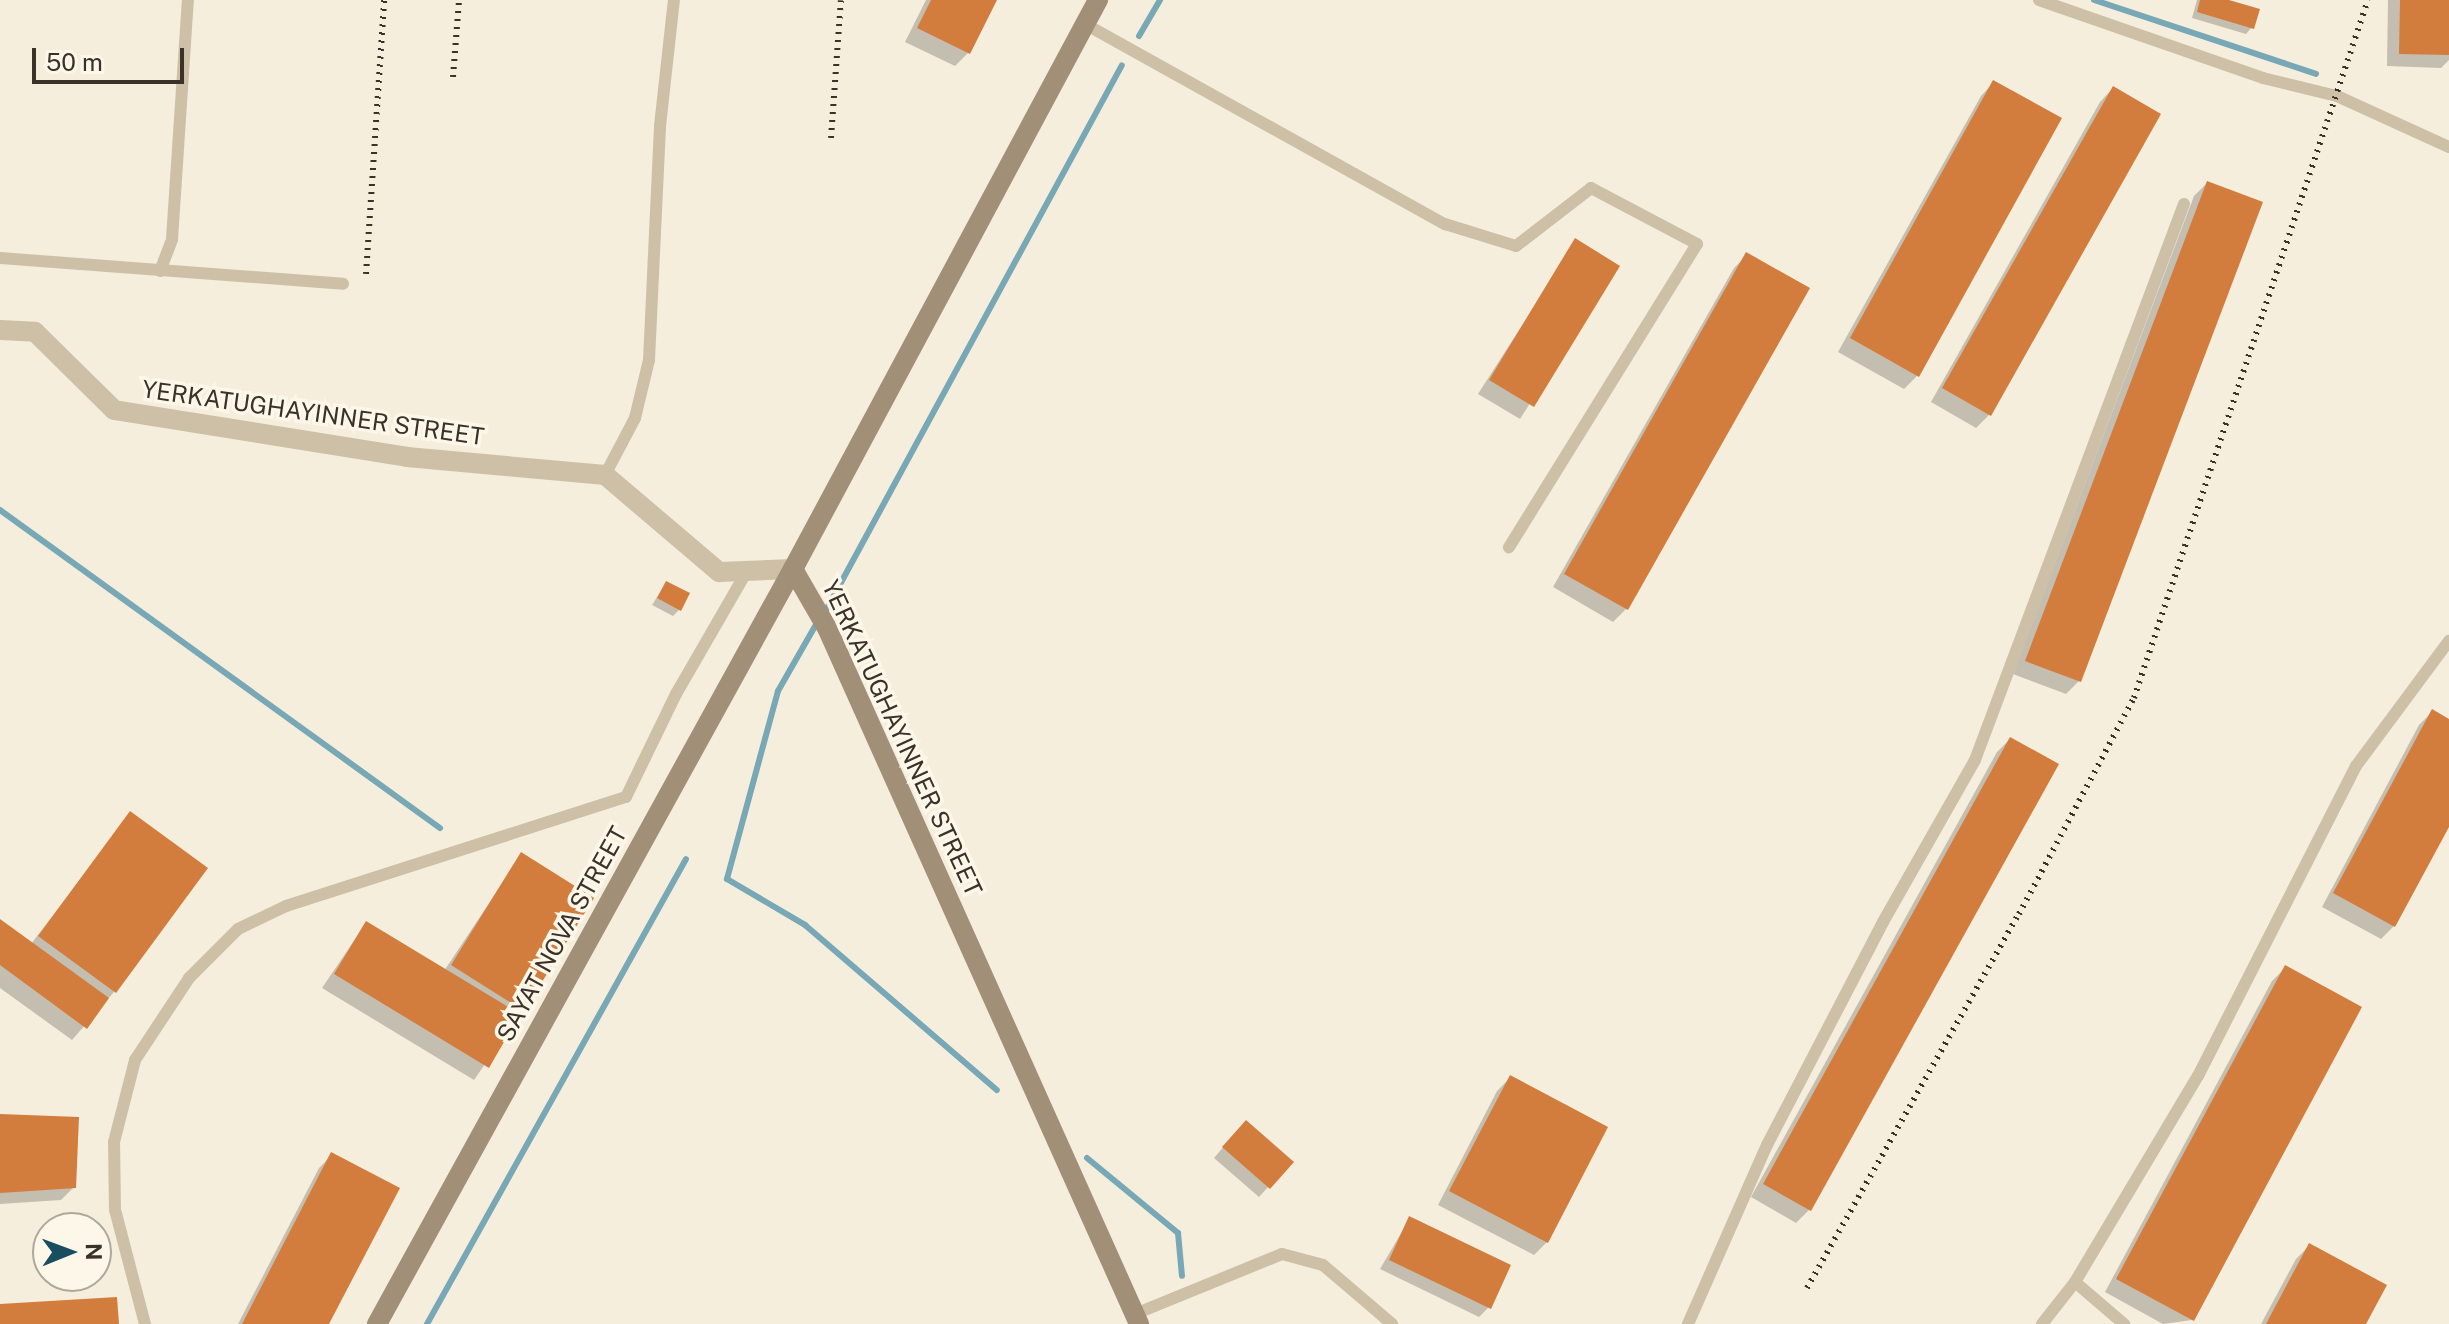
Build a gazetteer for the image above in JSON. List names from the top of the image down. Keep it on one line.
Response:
{"streets":{"main road":["YERKATUGHAYINNER STREET","SAYAT NOVA STREET"]},"crossings":[["YERKATUGHAYINNER STREET","SAYAT NOVA STREET"]],"scale_bar":"50 m","north":"right"}
